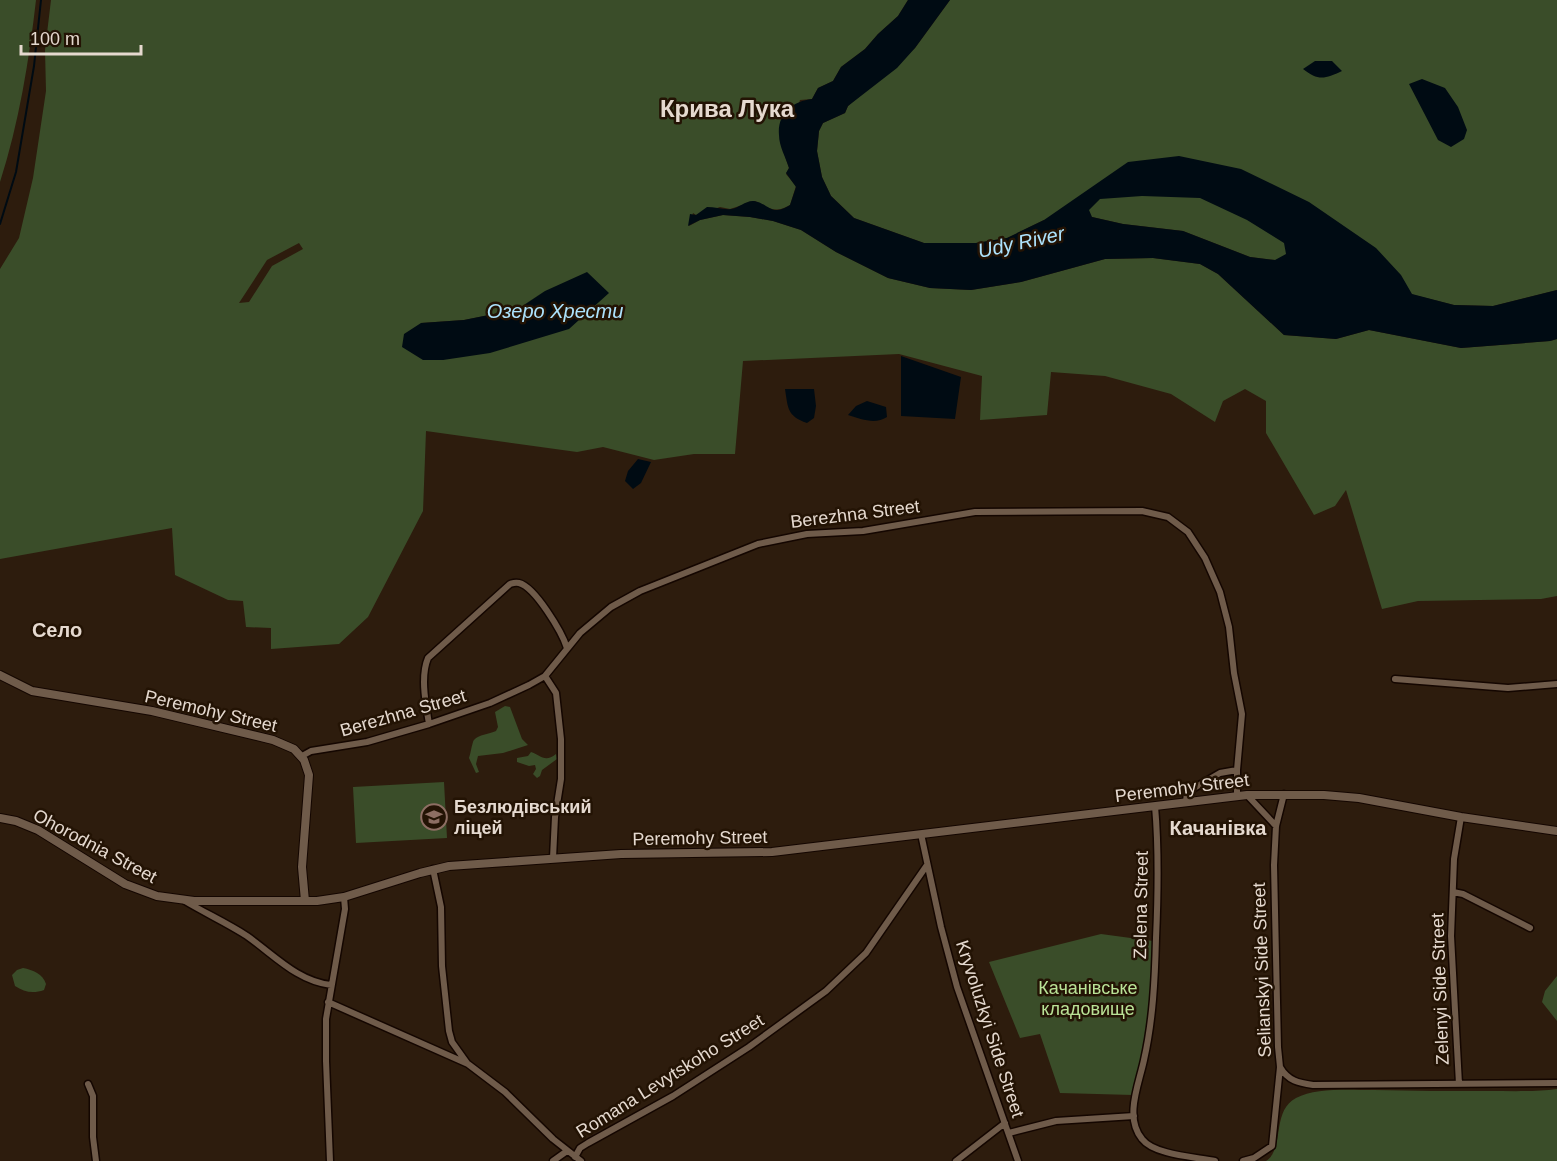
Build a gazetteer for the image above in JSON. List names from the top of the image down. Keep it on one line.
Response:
{"streets":{"street":["Berezhna Street","Peremohy Street","Ohorodnia Street","Zelena Street","Selianskyi Side Street","Zelenyi Side Street","Kryvoluzkyi Side Street","Romana Levytskoho Street"]},"crossings":[["Berezhna Street","Peremohy Street"],["Peremohy Street","Ohorodnia Street"],["Peremohy Street","Zelena Street"],["Peremohy Street","Selianskyi Side Street"],["Peremohy Street","Zelenyi Side Street"],["Peremohy Street","Kryvoluzkyi Side Street"],["Kryvoluzkyi Side Street","Romana Levytskoho Street"]],"districts":["Крива Лука","Село","Качанівка"],"water":["Udy River","Озеро Хрести"],"parks":["Качанівське кладовище"],"places":{"school or university":["Безлюдівський ліцей"]},"scale_bar":"100 m"}
